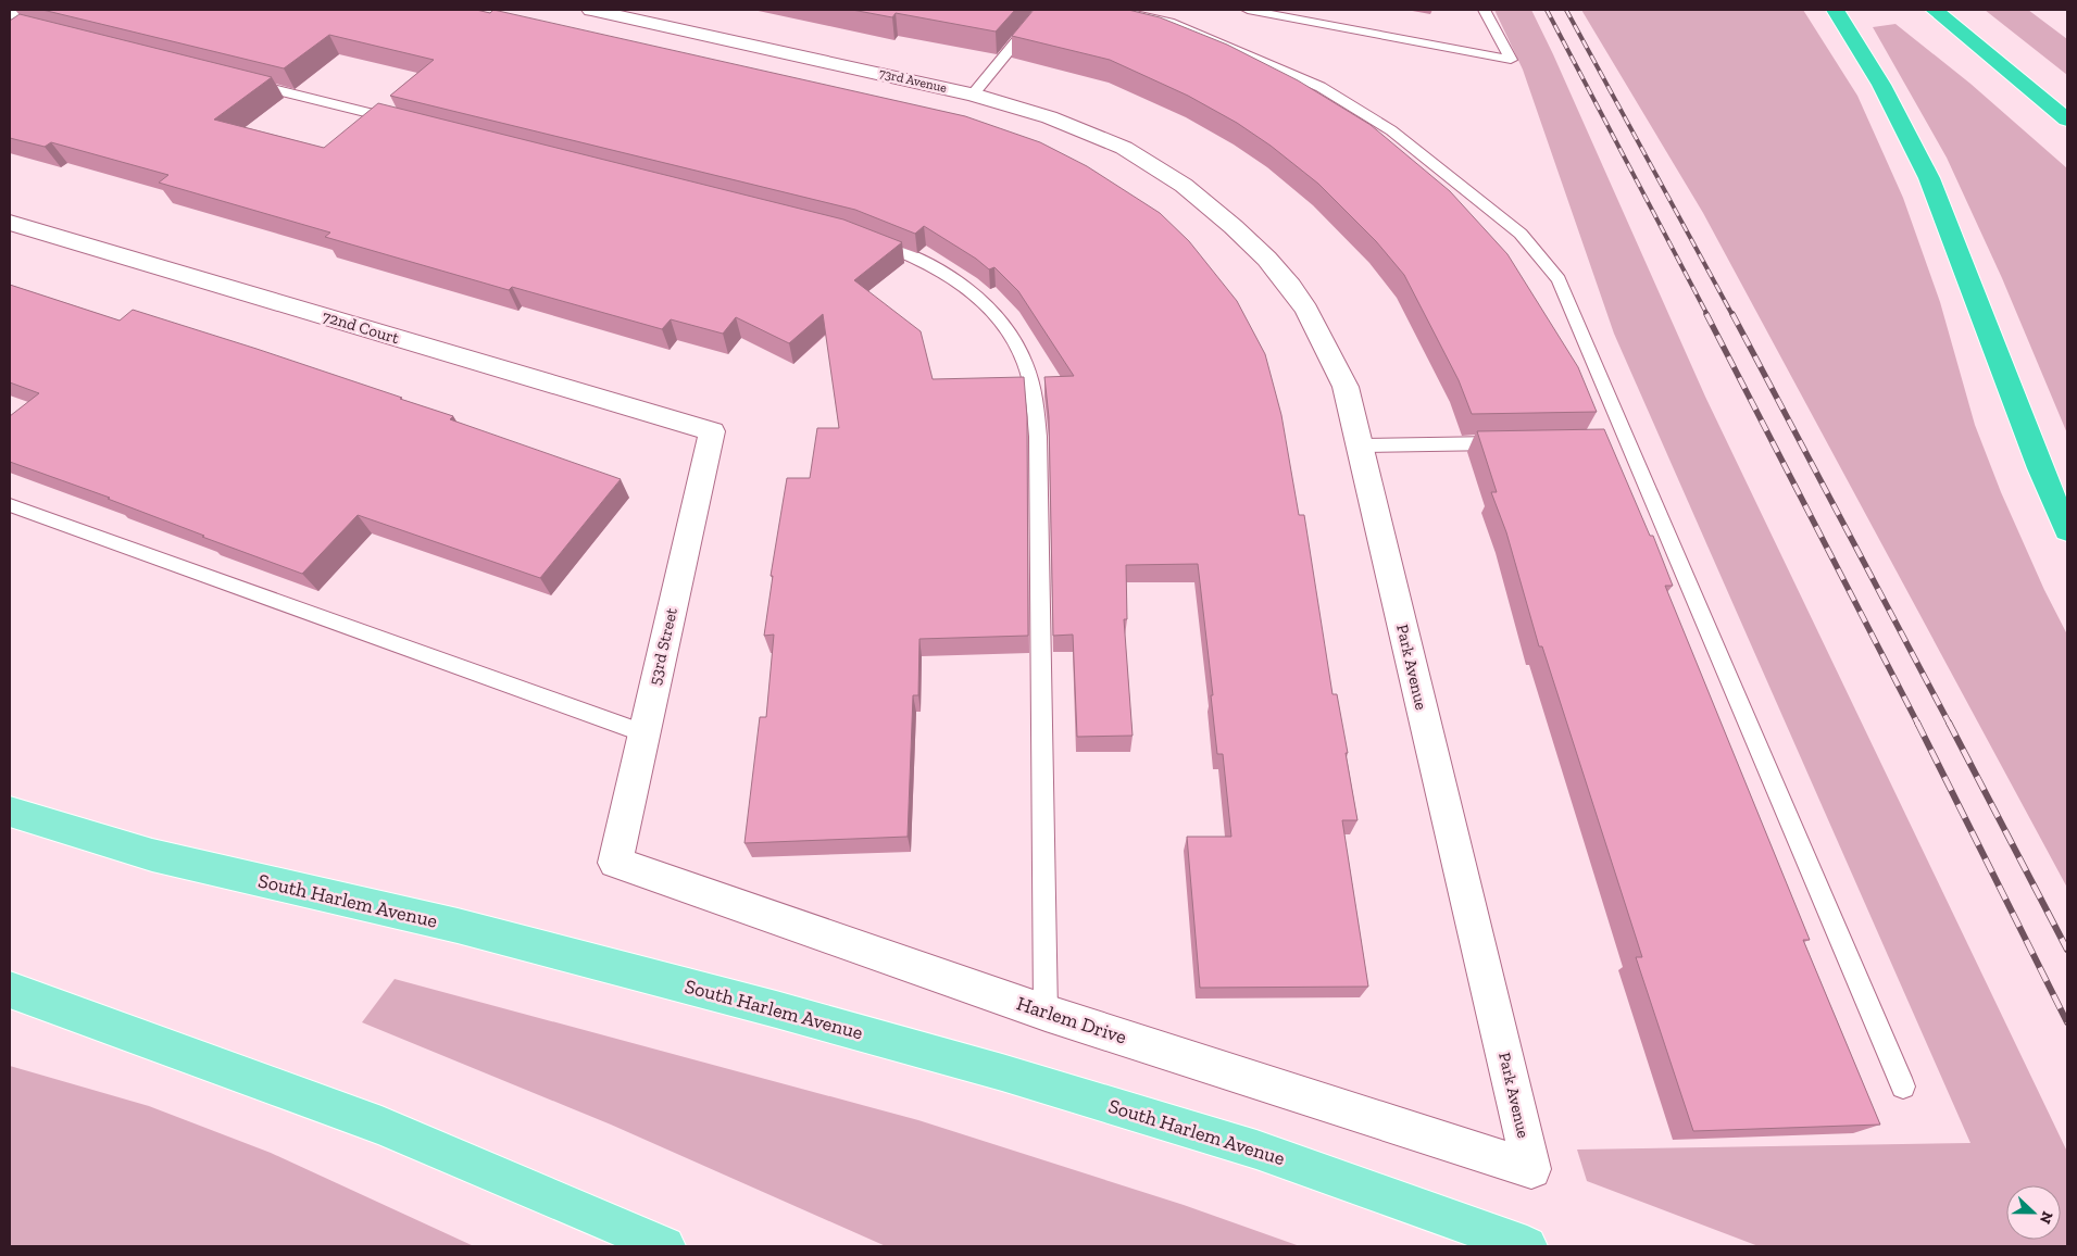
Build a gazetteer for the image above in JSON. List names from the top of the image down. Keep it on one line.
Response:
{"streets":{"main road":["South Harlem Avenue"],"street":["73rd Avenue","72nd Court","53rd Street","Park Avenue","Harlem Drive"]},"crossings":[["73rd Avenue","Park Avenue"],["72nd Court","53rd Street"],["53rd Street","Harlem Drive"],["Park Avenue","Harlem Drive"]],"north":"right"}
